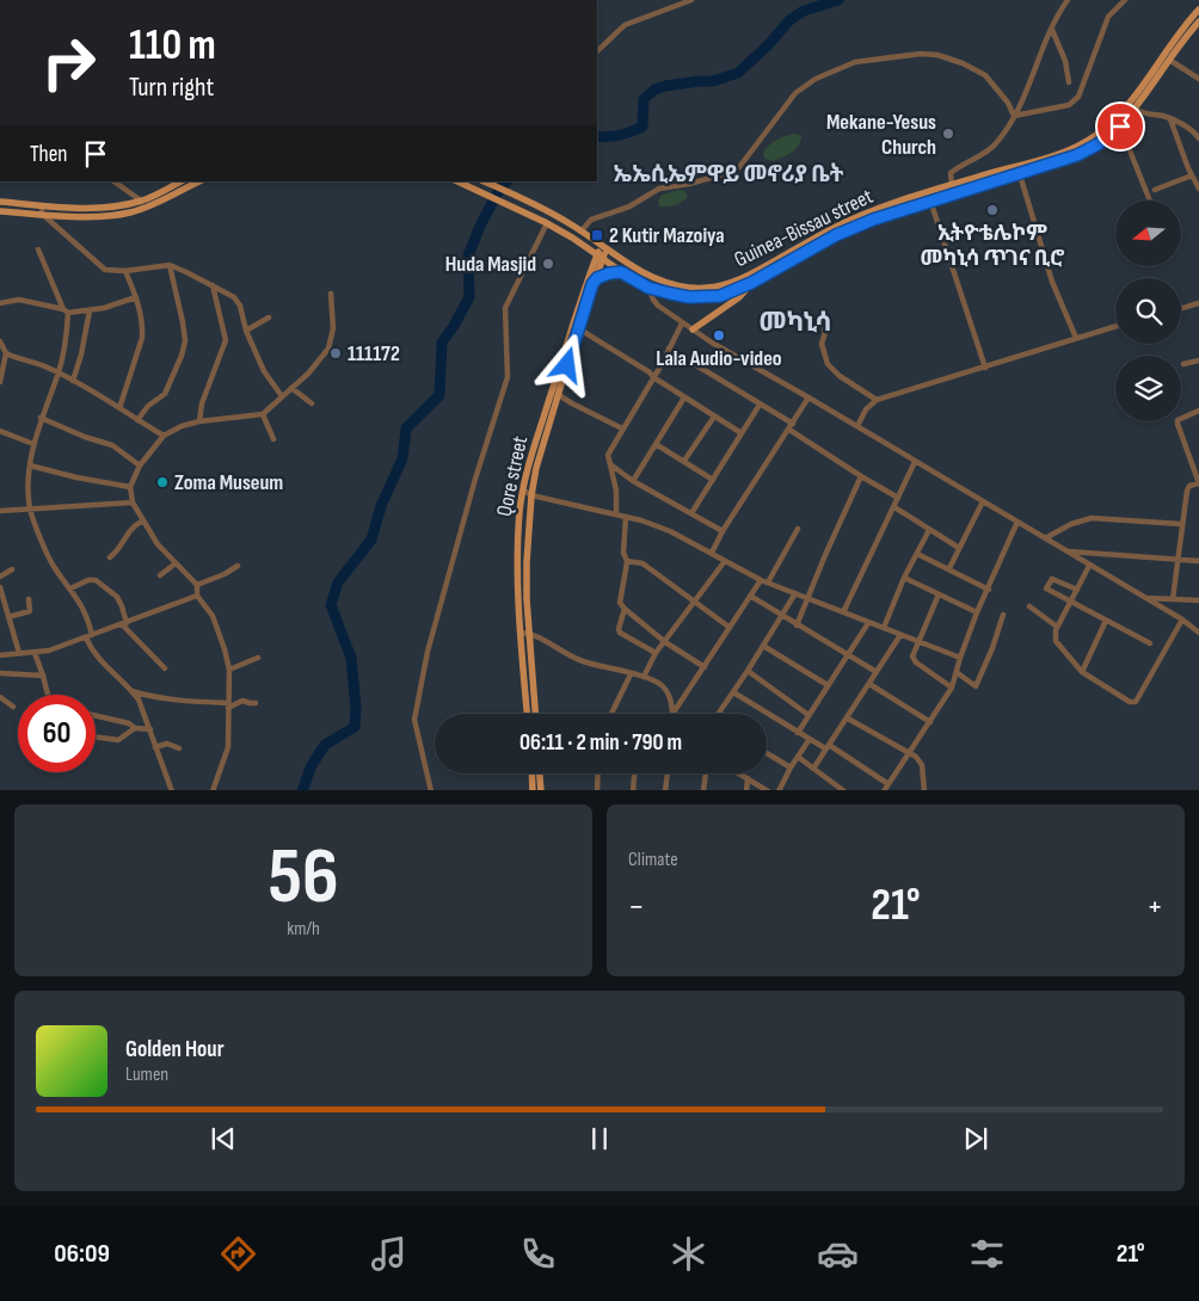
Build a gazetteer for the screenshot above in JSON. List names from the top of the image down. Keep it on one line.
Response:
{"streets":{"main road":["Guinea-Bissau street","Qore street"]},"crossings":[["Guinea-Bissau street","Qore street"]],"districts":["ኤኤሲኤምዋይ መኖሪያ ቤት","መካኒሳ"],"places":{"other":["Mekane-Yesus Church","ኢትዮቴሌኮም መካኒሳ ጥገና ቢሮ","Huda Masjid","Lala Audio-video","111172","Zoma Museum"],"transit":["2 Kutir Mazoiya"]},"north":"left","page":{"turn":["110 m","Turn right"],"then":"Then","limit":"60","trip":"06:11 · 2 min · 790 m","tile":[["56","km/h"],"Climate"],"heat":["−","21°","+"],"song":["Golden Hour","Lumen"],"tabs":["06:09","21°"]}}
